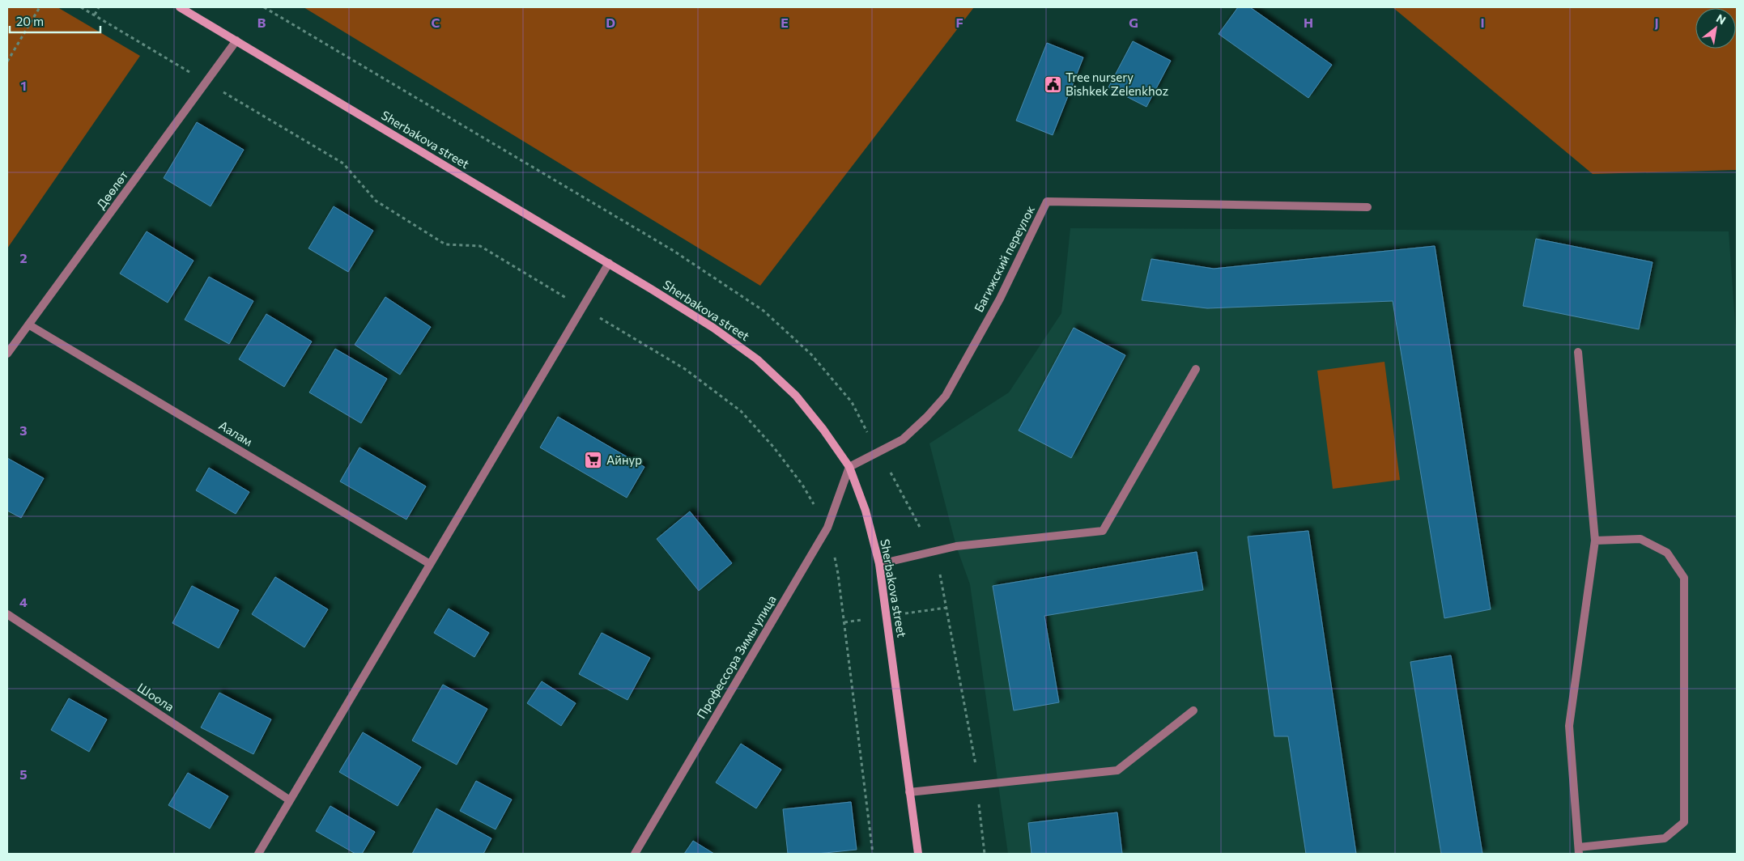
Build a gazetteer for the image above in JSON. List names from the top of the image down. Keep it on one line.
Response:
{"streets":{"street":["Sherbakova street","Дөөлөт","Багижский переулок","Аалам","Профессора Зимы улица","Шоола"]},"crossings":[["Sherbakova street","Дөөлөт"],["Sherbakova street","Багижский переулок"],["Sherbakova street","Профессора Зимы улица"],["Дөөлөт","Аалам"],["Багижский переулок","Профессора Зимы улица"]],"places":{"public building":["Tree nursery Bishkek Zelenkhoz"],"supermarket":["Айнур"]},"scale_bar":"20 m","north":"top right","grid":{"columns":["B","C","D","E","F","G","H","I","J"],"rows":["1","2","3","4","5"]}}
